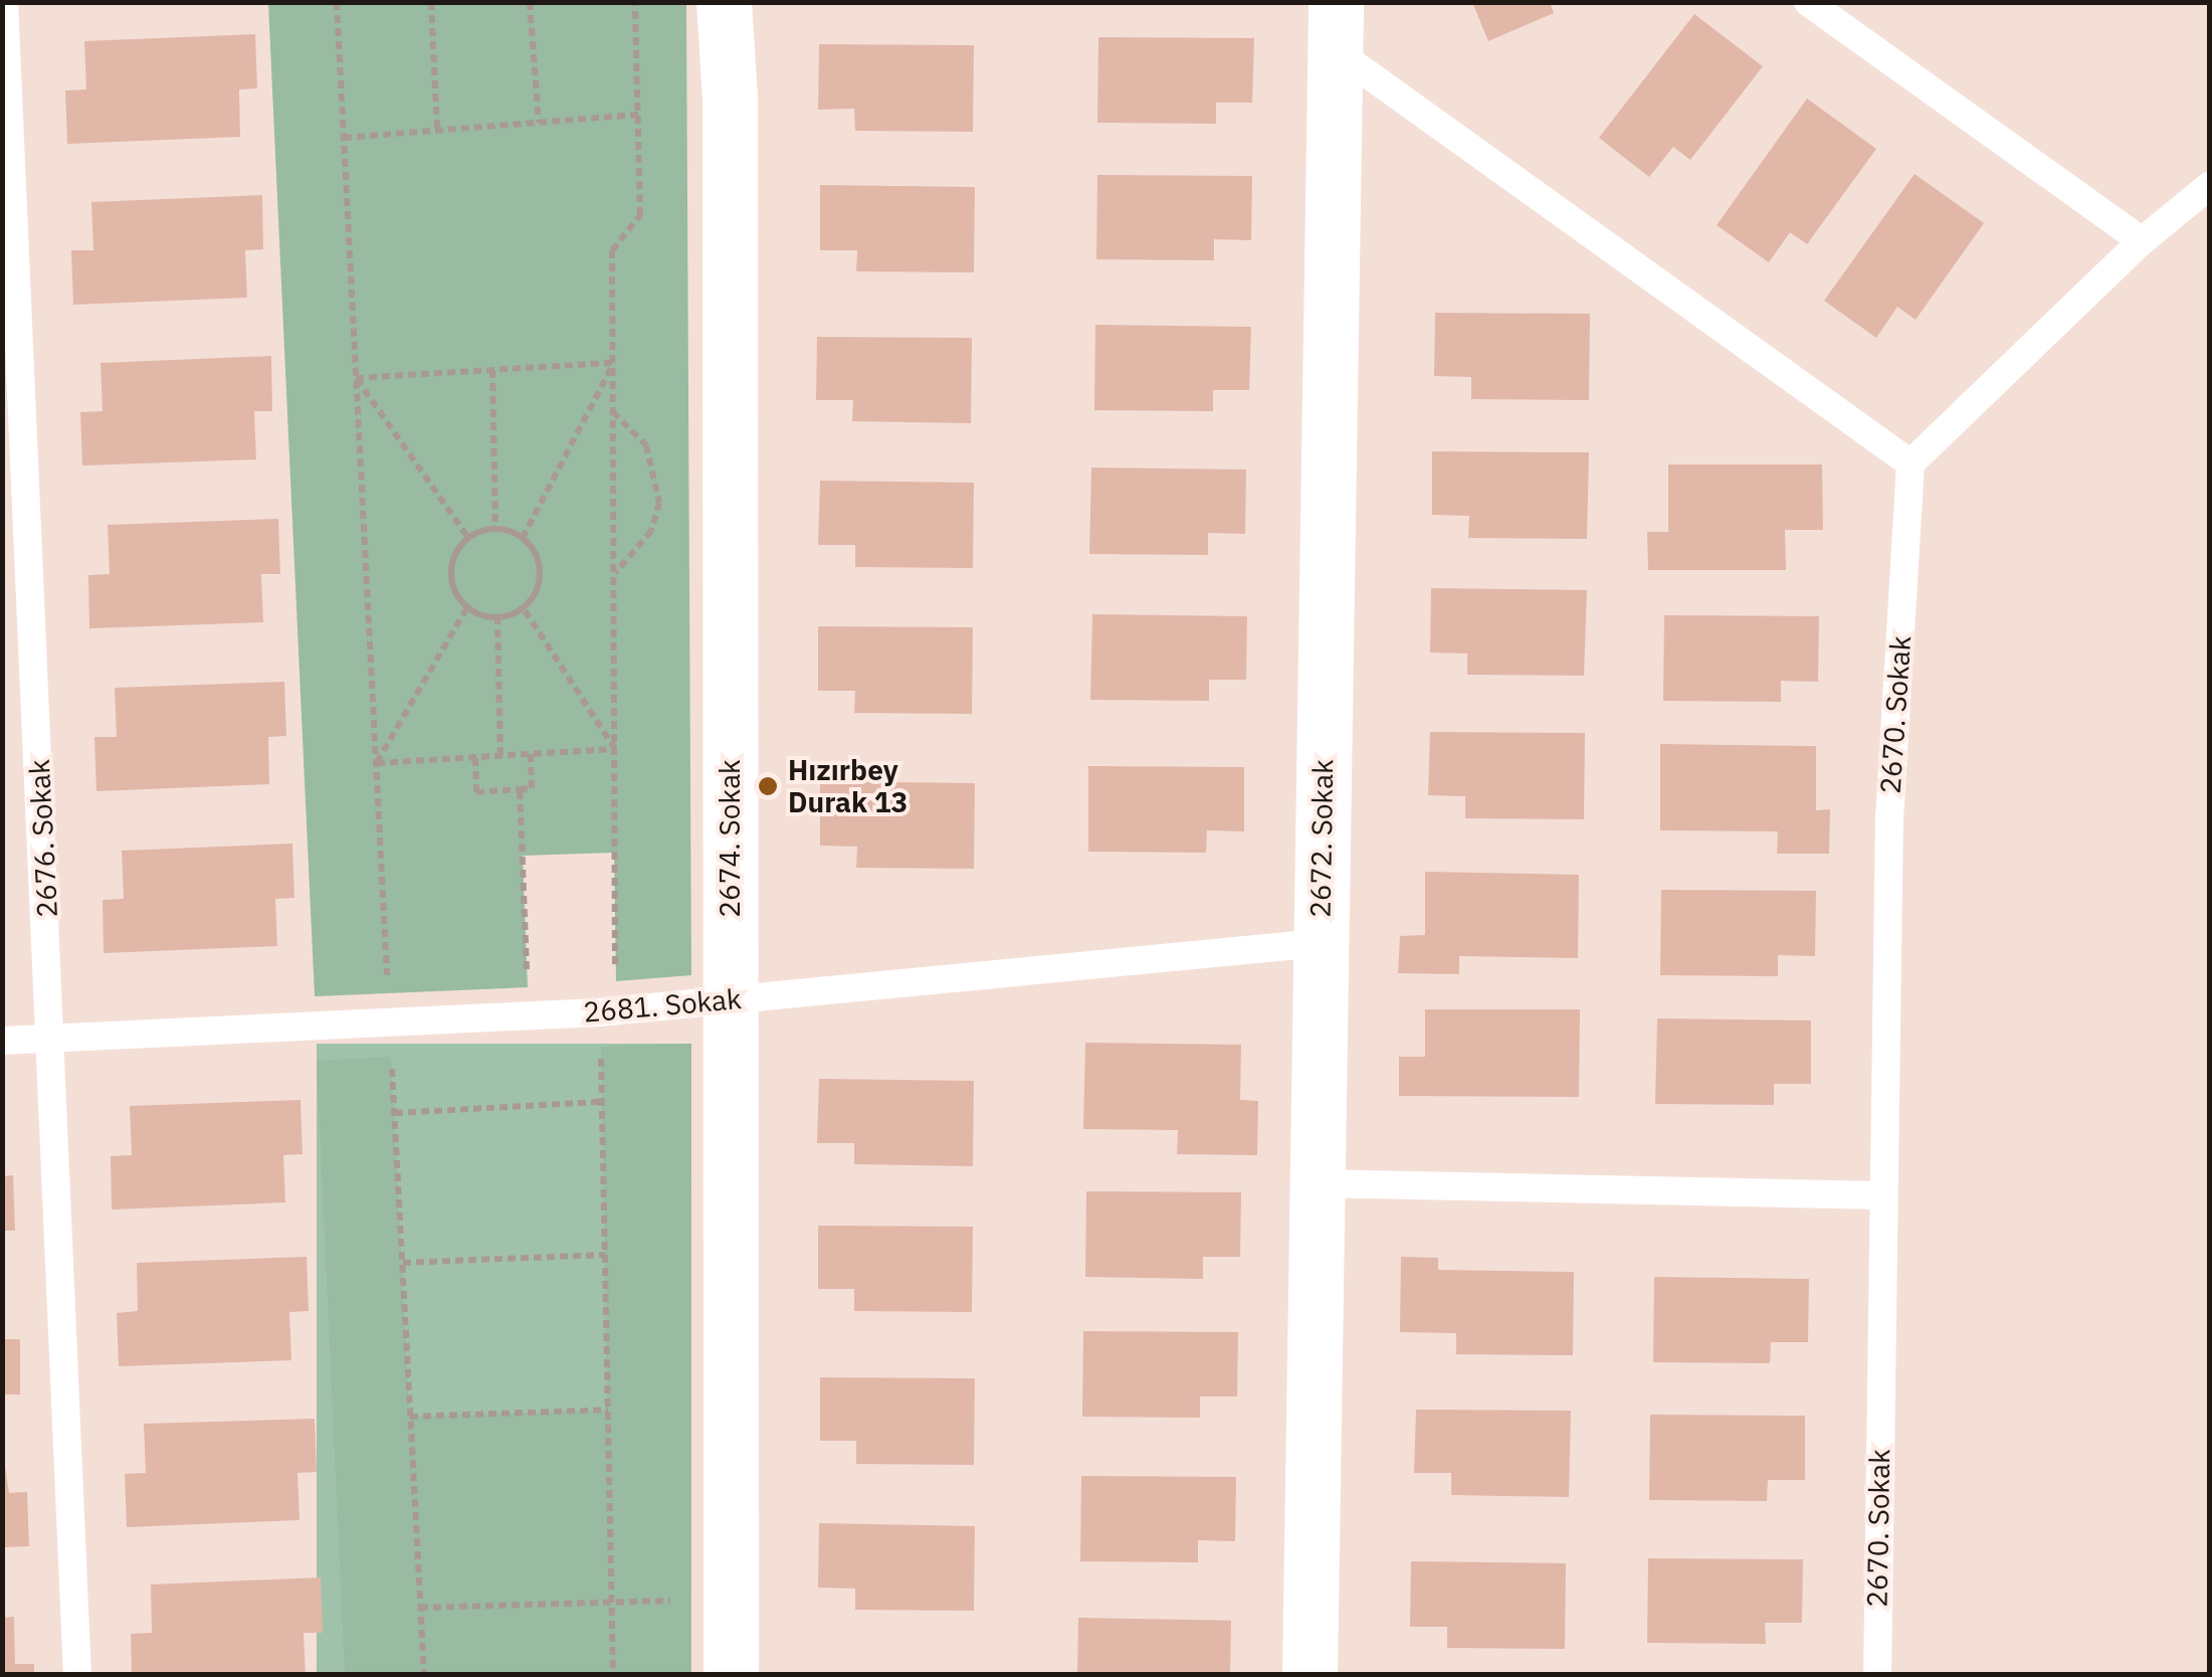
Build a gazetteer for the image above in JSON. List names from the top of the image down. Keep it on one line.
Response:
{"streets":{"street":["2674. Sokak","2672. Sokak"],"lane":["2670. Sokak","2676. Sokak","2681. Sokak"]},"crossings":[["2676. Sokak","2681. Sokak"],["2674. Sokak","2681. Sokak"],["2672. Sokak","2681. Sokak"]],"places":["Hızırbey Durak 13"]}
